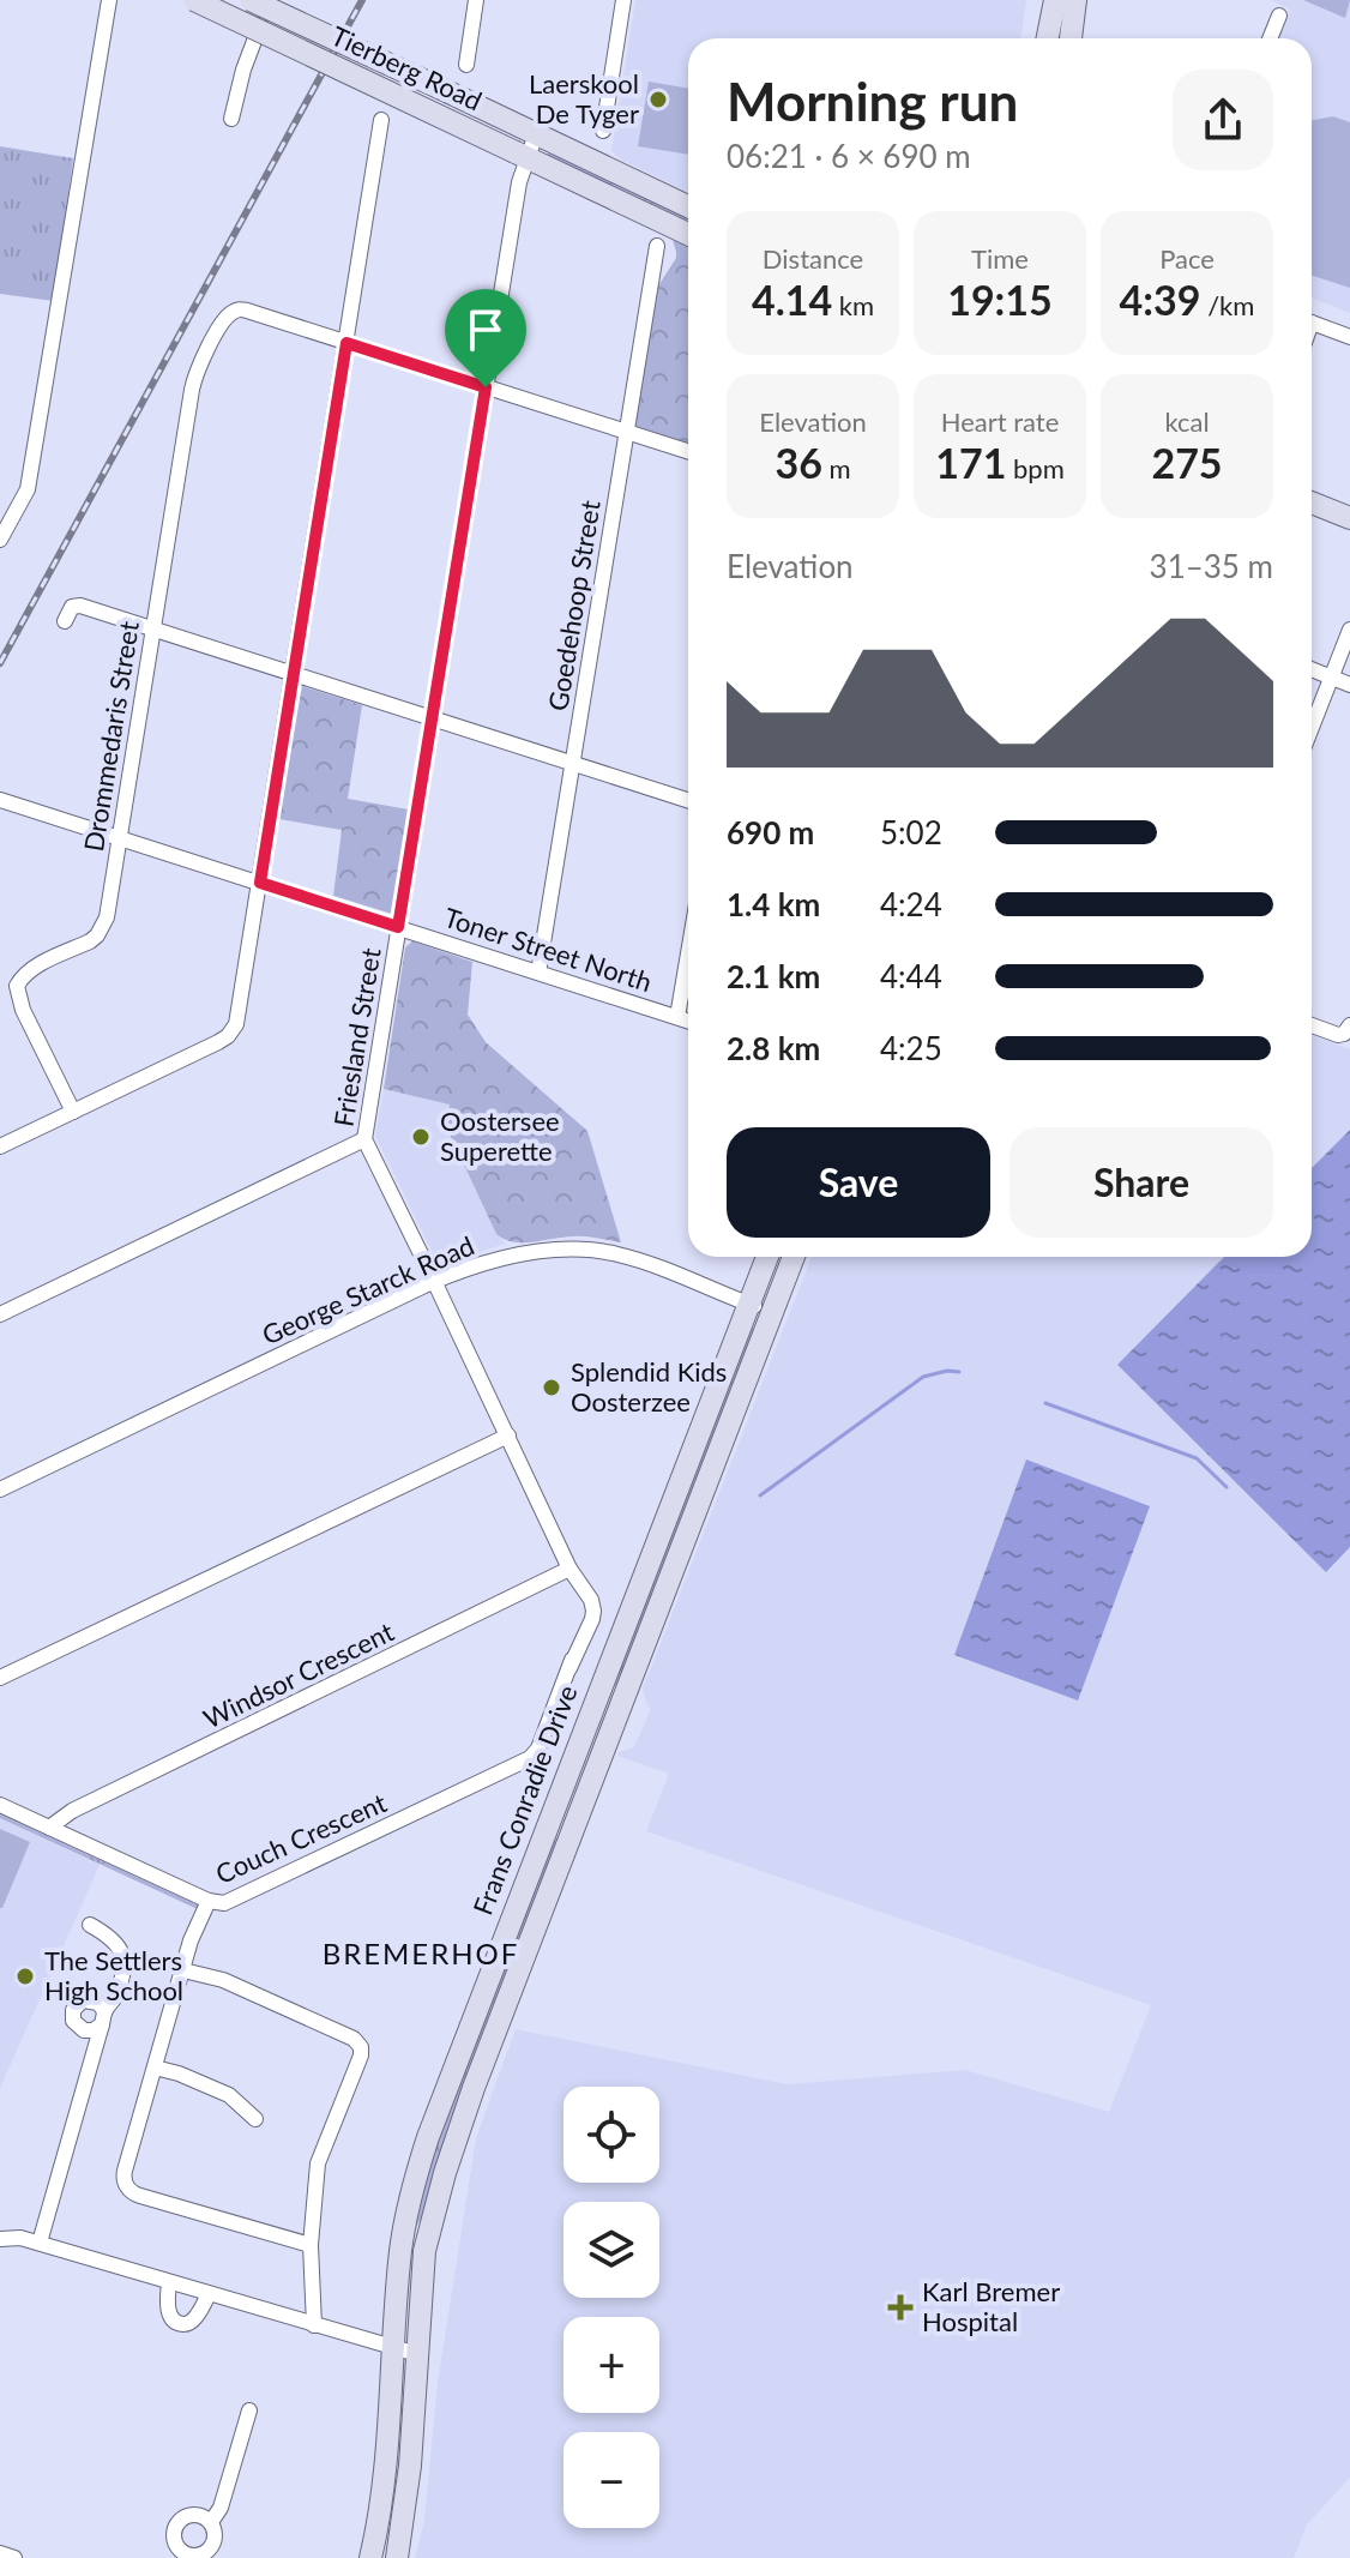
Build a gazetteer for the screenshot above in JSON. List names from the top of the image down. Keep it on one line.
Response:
{"streets":{"main road":["Tierberg Road","Frans Conradie Drive"],"street":["Goedehoop Street","Drommedaris Street","Toner Street North","Friesland Street","George Starck Road","Windsor Crescent","Couch Crescent"]},"crossings":[["Tierberg Road","Friesland Street"],["Goedehoop Street","Toner Street North"],["Drommedaris Street","Toner Street North"],["Toner Street North","Friesland Street"],["Friesland Street","George Starck Road"],["Friesland Street","Windsor Crescent"],["Friesland Street","Couch Crescent"],["George Starck Road","Frans Conradie Drive"],["Windsor Crescent","Couch Crescent"]],"districts":["BREMERHOF"],"places":{"other":["Laerskool De Tyger","Oostersee Superette","Splendid Kids Oosterzee","The Settlers High School"],"health":["Karl Bremer Hospital"]},"page":{"heading":["Morning run","06:21 · 6 × 690 m"],"stats":[["Distance","4.14 km"],["Time","19:15"],["Pace","4:39 /km"],["Elevation","36 m"],["Heart rate","171 bpm"],["kcal","275"]],"chart":["Elevation","31–35 m"],"list":[{"name":"690 m","note":"5:02"},{"name":"1.4 km","note":"4:24"},{"name":"2.1 km","note":"4:44"},{"name":"2.8 km","note":"4:25"}],"buttons":["Save","Share"],"map_buttons":["+","−"]}}
